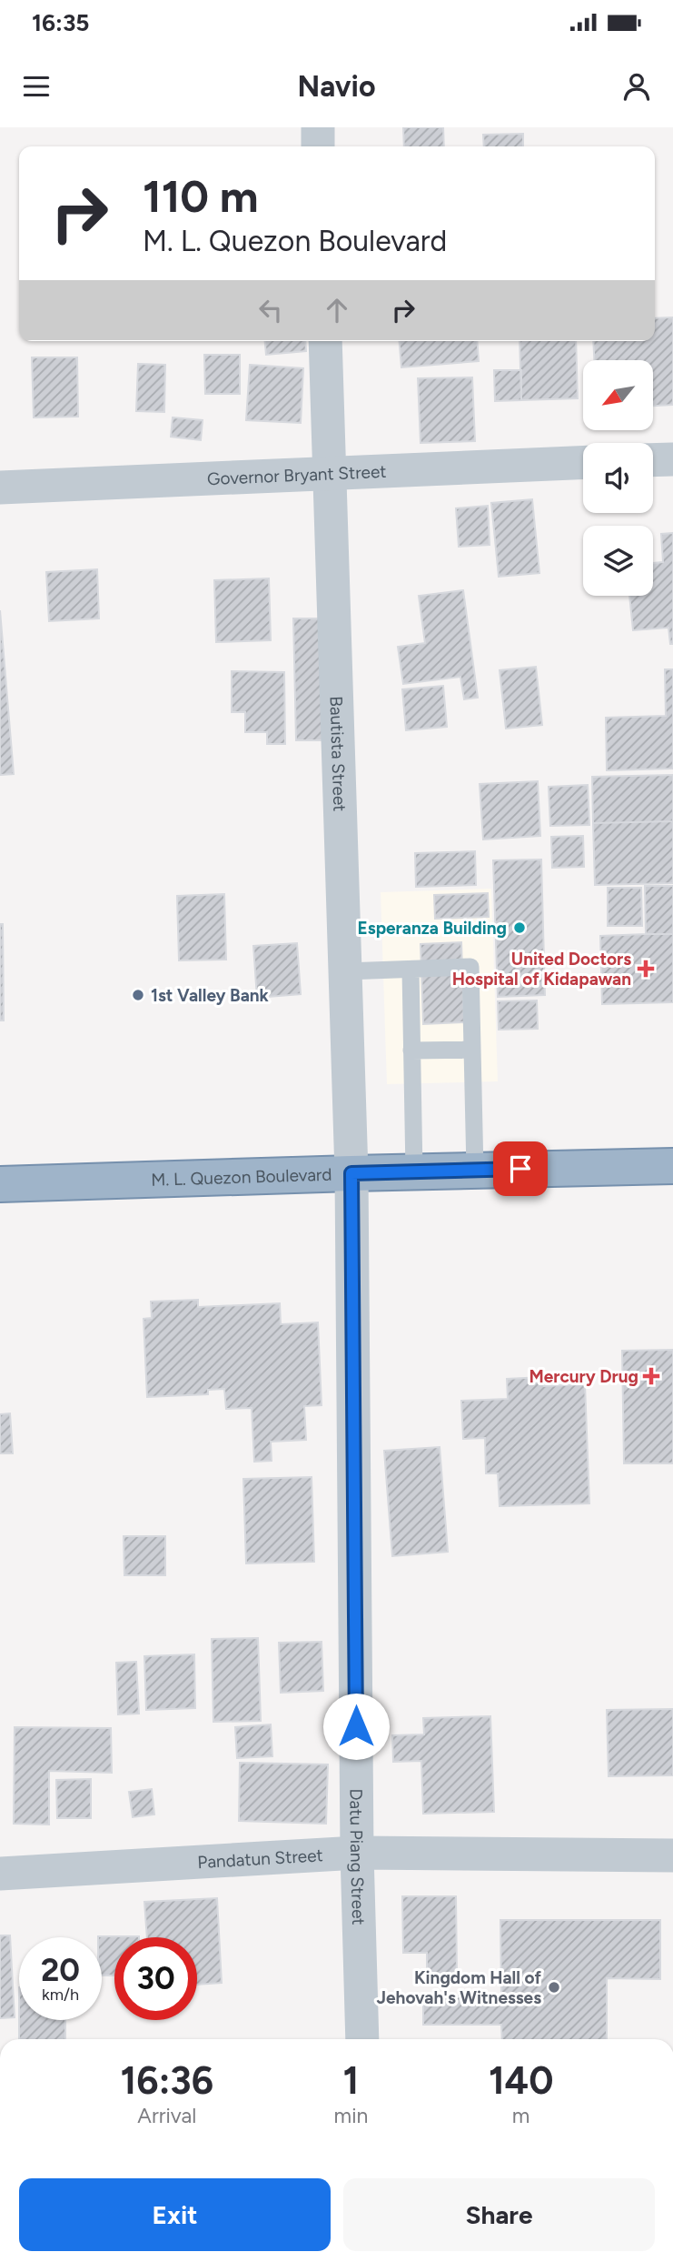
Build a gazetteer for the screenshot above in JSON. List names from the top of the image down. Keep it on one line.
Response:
{"streets":{"highway":["M. L. Quezon Boulevard"],"street":["Governor Bryant Street","Bautista Street","Datu Piang Street","Pandatun Street"]},"crossings":[["Governor Bryant Street","Bautista Street"],["Bautista Street","M. L. Quezon Boulevard"],["Bautista Street","Datu Piang Street"],["M. L. Quezon Boulevard","Datu Piang Street"],["Datu Piang Street","Pandatun Street"]],"places":{"other":["Esperanza Building","1st Valley Bank","Kingdom Hall of Jehovah's Witnesses"],"health":["United Doctors Hospital of Kidapawan","Mercury Drug"]},"north":"bottom left","page":{"status":"16:35","header":"Navio","turn":["110 m","M. L. Quezon Boulevard"],"speed":"20 km/h","limit":"30","eta":["16:36","Arrival","1","min","140","m"],"buttons":["Exit","Share"]}}
